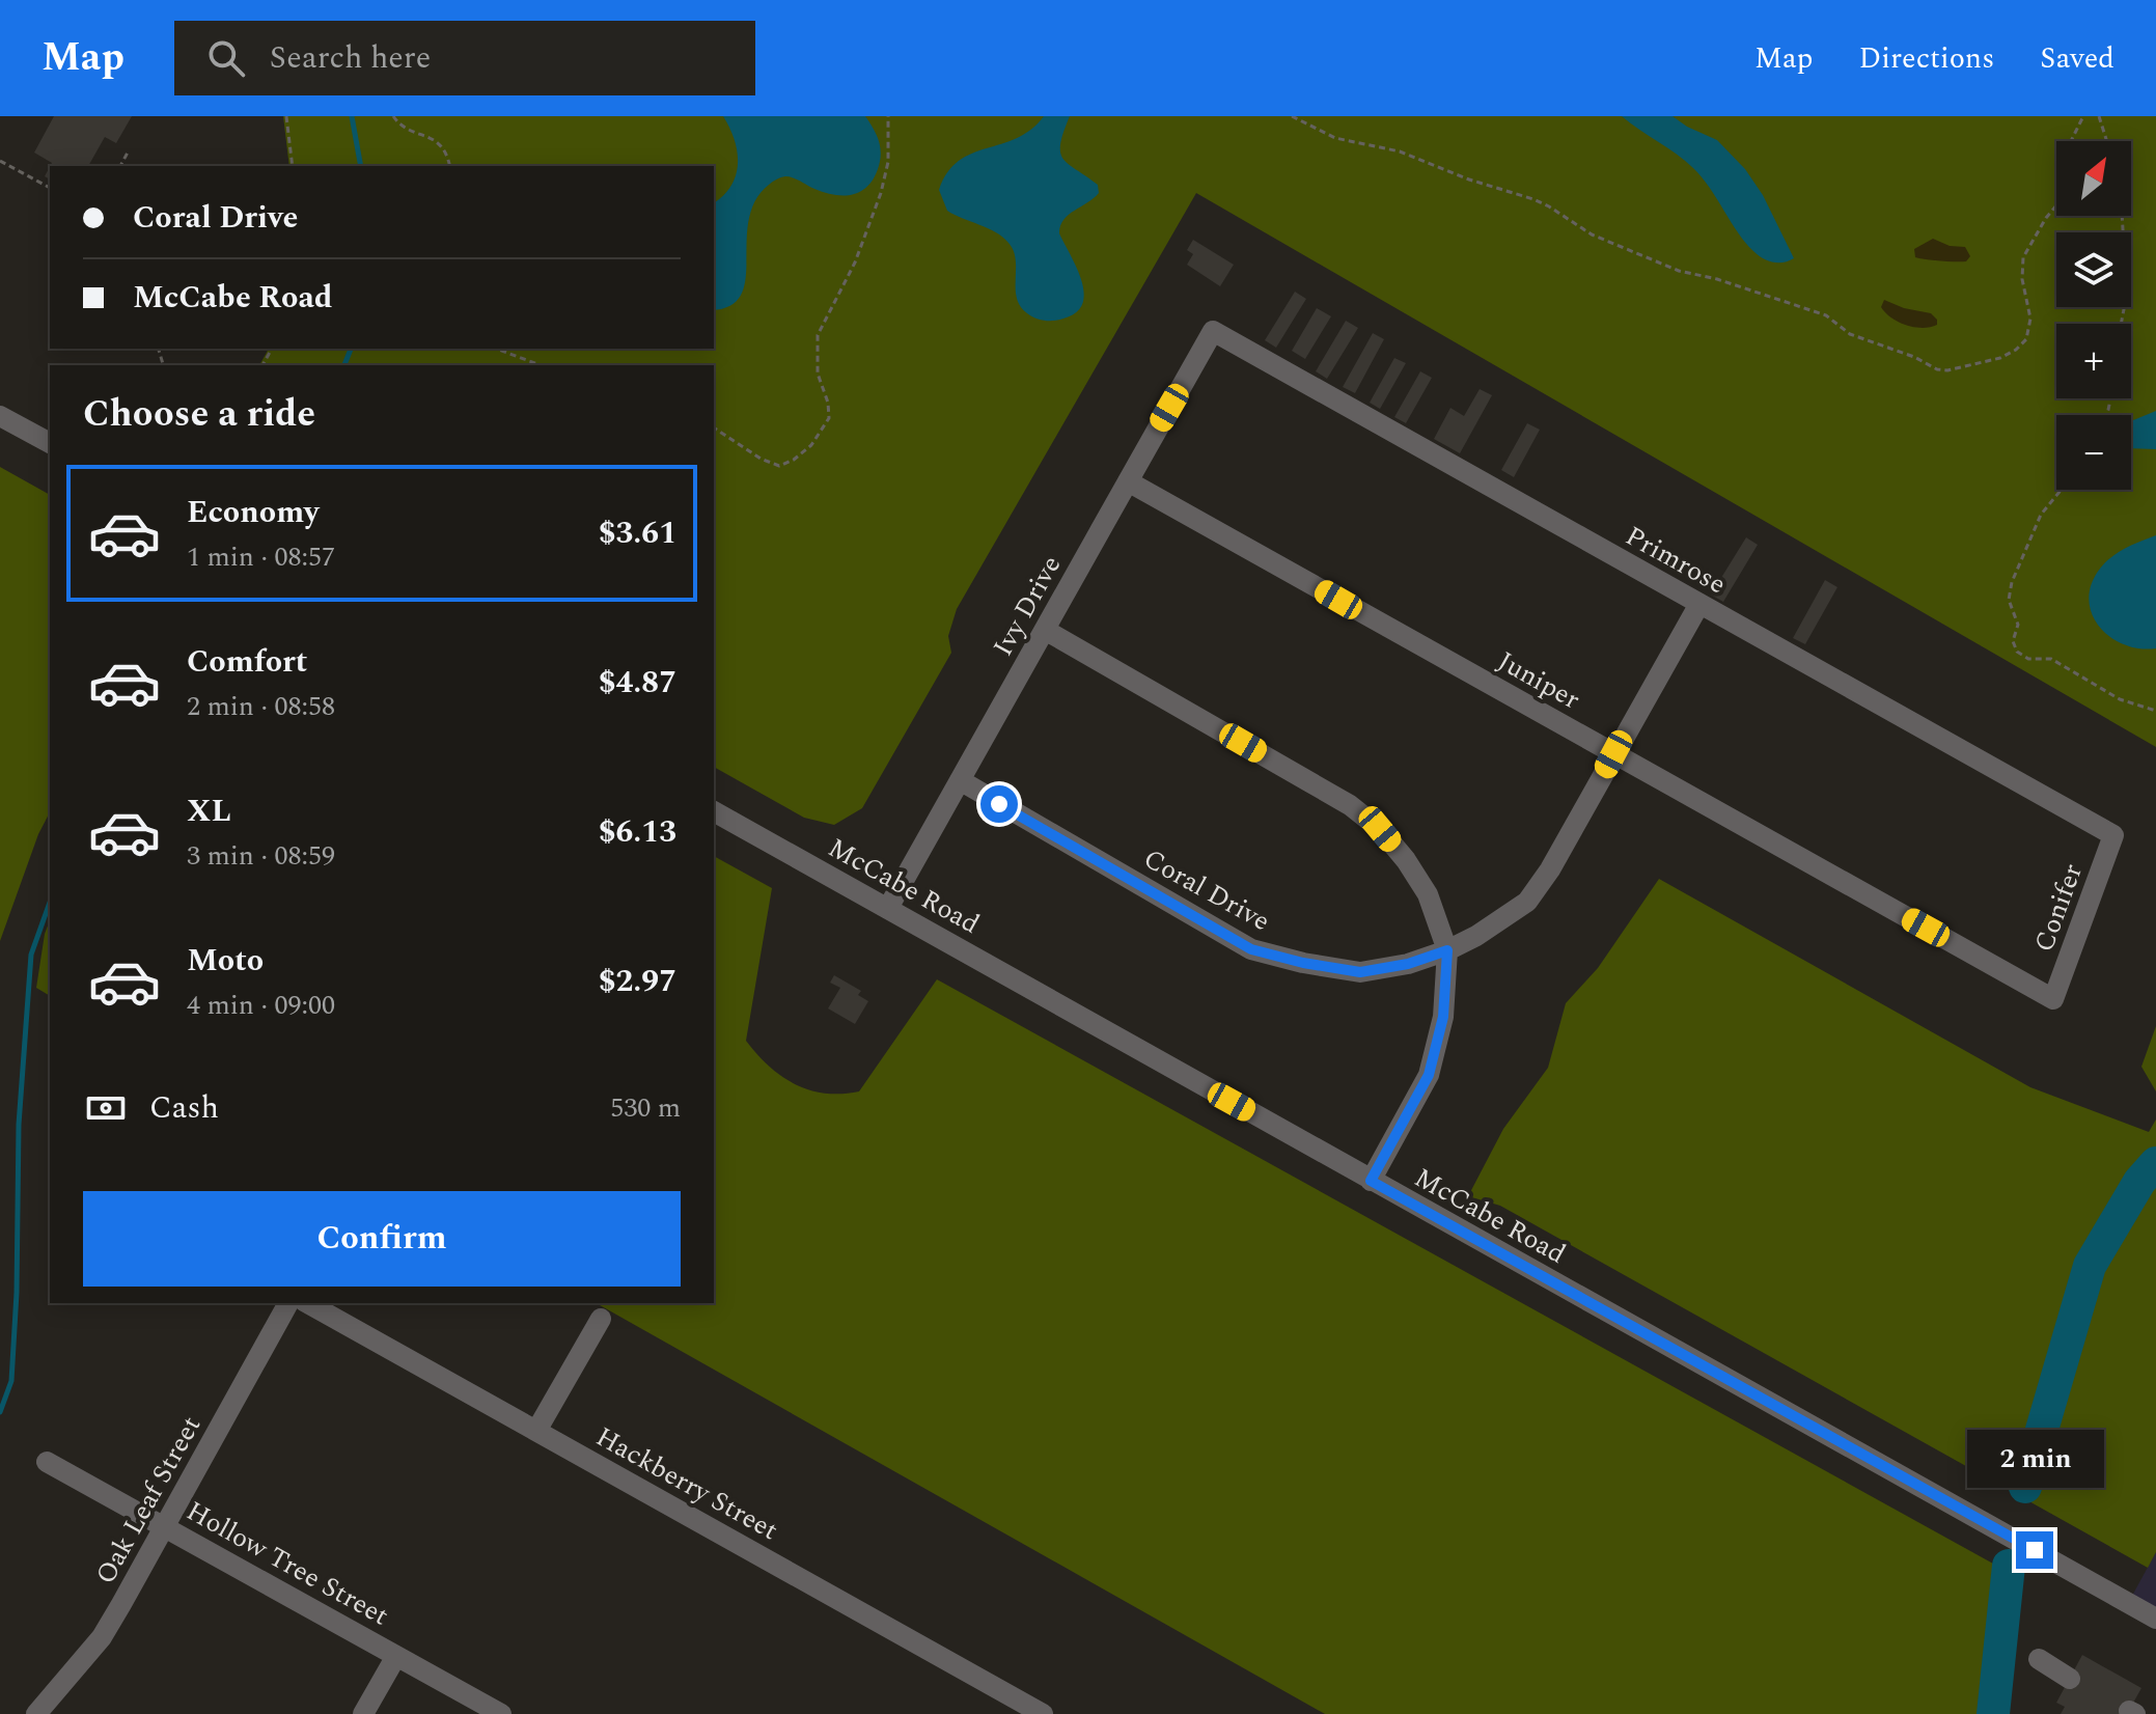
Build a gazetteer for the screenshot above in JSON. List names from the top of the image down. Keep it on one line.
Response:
{"streets":{"street":["Primrose","Ivy Drive","Juniper","McCabe Road","Coral Drive","Conifer","Hackberry Street","Oak Leaf Street","Hollow Tree Street"]},"crossings":[["Primrose","Ivy Drive"],["Primrose","Coral Drive"],["Primrose","Conifer"],["Ivy Drive","Juniper"],["Ivy Drive","McCabe Road"],["Ivy Drive","Coral Drive"],["Juniper","Coral Drive"],["Juniper","Conifer"],["Oak Leaf Street","Hollow Tree Street"]],"north":"top right","page":{"header":"Map","search":"Search here","nav":["Map","Directions","Saved"],"map_buttons":["+","−"],"banner":["Coral Drive","McCabe Road"],"heading":"Choose a ride","list":[{"name":"Economy","note":"1 min · 08:57","value":"$3.61"},{"name":"Comfort","note":"2 min · 08:58","value":"$4.87"},{"name":"XL","note":"3 min · 08:59","value":"$6.13"},{"name":"Moto","note":"4 min · 09:00","value":"$2.97"}],"pay":["Cash","530 m"],"buttons":"Confirm","bubble":"2 min"}}
